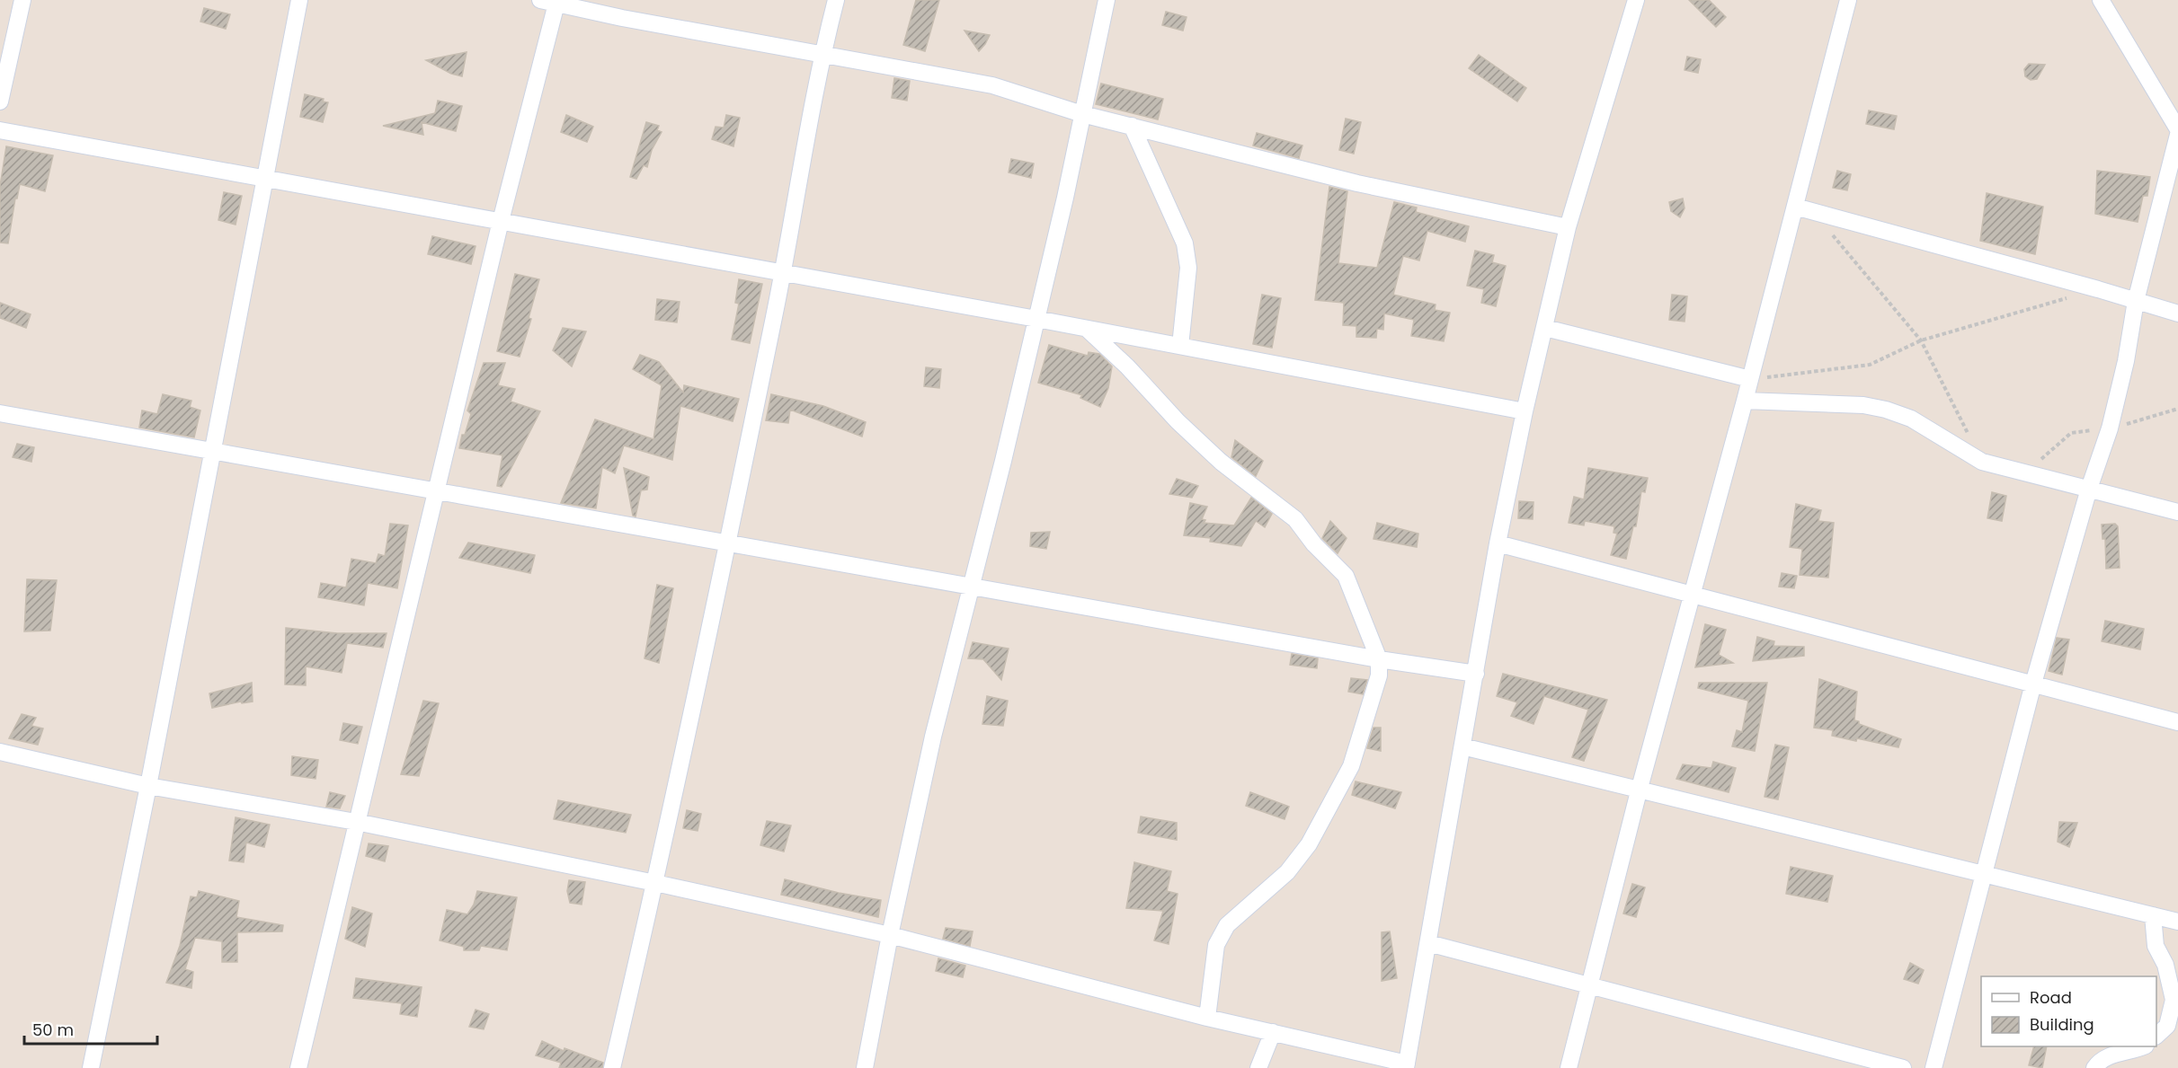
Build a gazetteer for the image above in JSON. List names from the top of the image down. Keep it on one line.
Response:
{"legend":["Road","Building"],"scale_bar":"50 m"}
